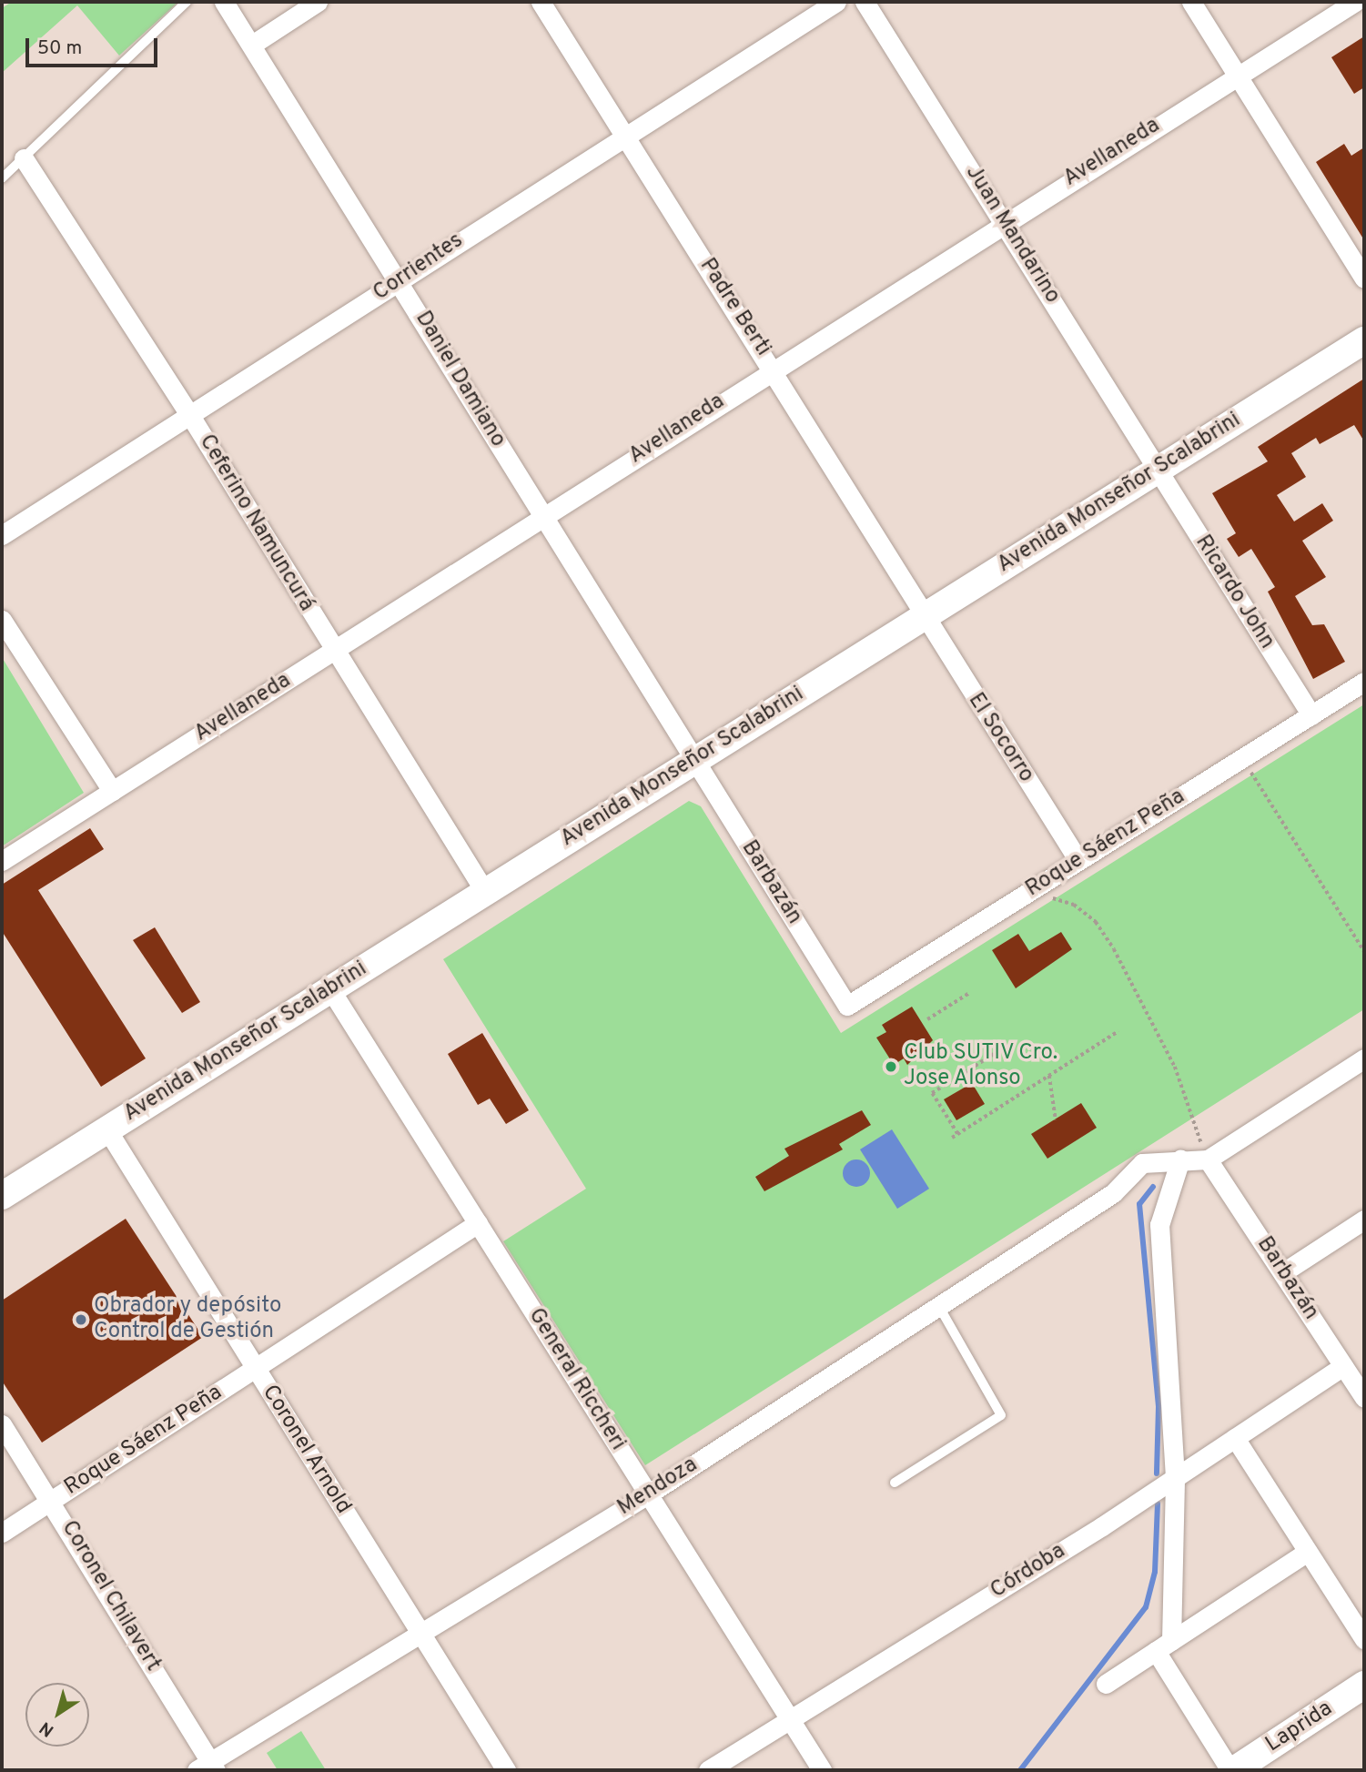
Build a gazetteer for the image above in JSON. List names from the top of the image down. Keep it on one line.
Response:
{"streets":{"main road":["Avenida Monseñor Scalabrini","Laprida"],"street":["Avellaneda","Juan Mandarino","Corrientes","Padre Berti","Daniel Damiano","Ceferino Namuncurá","Ricardo John","El Socorro","Roque Sáenz Peña","Barbazán","General Riccheri","Coronel Arnold","Mendoza","Córdoba","Coronel Chilavert"]},"crossings":[["Avellaneda","Juan Mandarino"],["Avellaneda","Padre Berti"],["Avellaneda","Daniel Damiano"],["Avellaneda","Ceferino Namuncurá"],["Juan Mandarino","Avenida Monseñor Scalabrini"],["Juan Mandarino","Ricardo John"],["Corrientes","Padre Berti"],["Corrientes","Daniel Damiano"],["Corrientes","Ceferino Namuncurá"],["Padre Berti","Avenida Monseñor Scalabrini"],["Padre Berti","El Socorro"],["Daniel Damiano","Avenida Monseñor Scalabrini"],["Daniel Damiano","Barbazán"],["Avenida Monseñor Scalabrini","Ceferino Namuncurá"],["Avenida Monseñor Scalabrini","Ricardo John"],["Avenida Monseñor Scalabrini","El Socorro"],["Avenida Monseñor Scalabrini","Barbazán"],["Avenida Monseñor Scalabrini","General Riccheri"],["Avenida Monseñor Scalabrini","Coronel Arnold"],["Ricardo John","Roque Sáenz Peña"],["El Socorro","Roque Sáenz Peña"],["Roque Sáenz Peña","Barbazán"],["Roque Sáenz Peña","General Riccheri"],["Roque Sáenz Peña","Coronel Arnold"],["Roque Sáenz Peña","Coronel Chilavert"],["Barbazán","Mendoza"],["Barbazán","Córdoba"],["General Riccheri","Mendoza"],["General Riccheri","Córdoba"],["Coronel Arnold","Mendoza"],["Mendoza","Coronel Chilavert"]],"places":["Club SUTIV Cro. Jose Alonso","Obrador y depósito Control de Gestión"],"scale_bar":"50 m","north":"bottom left"}
